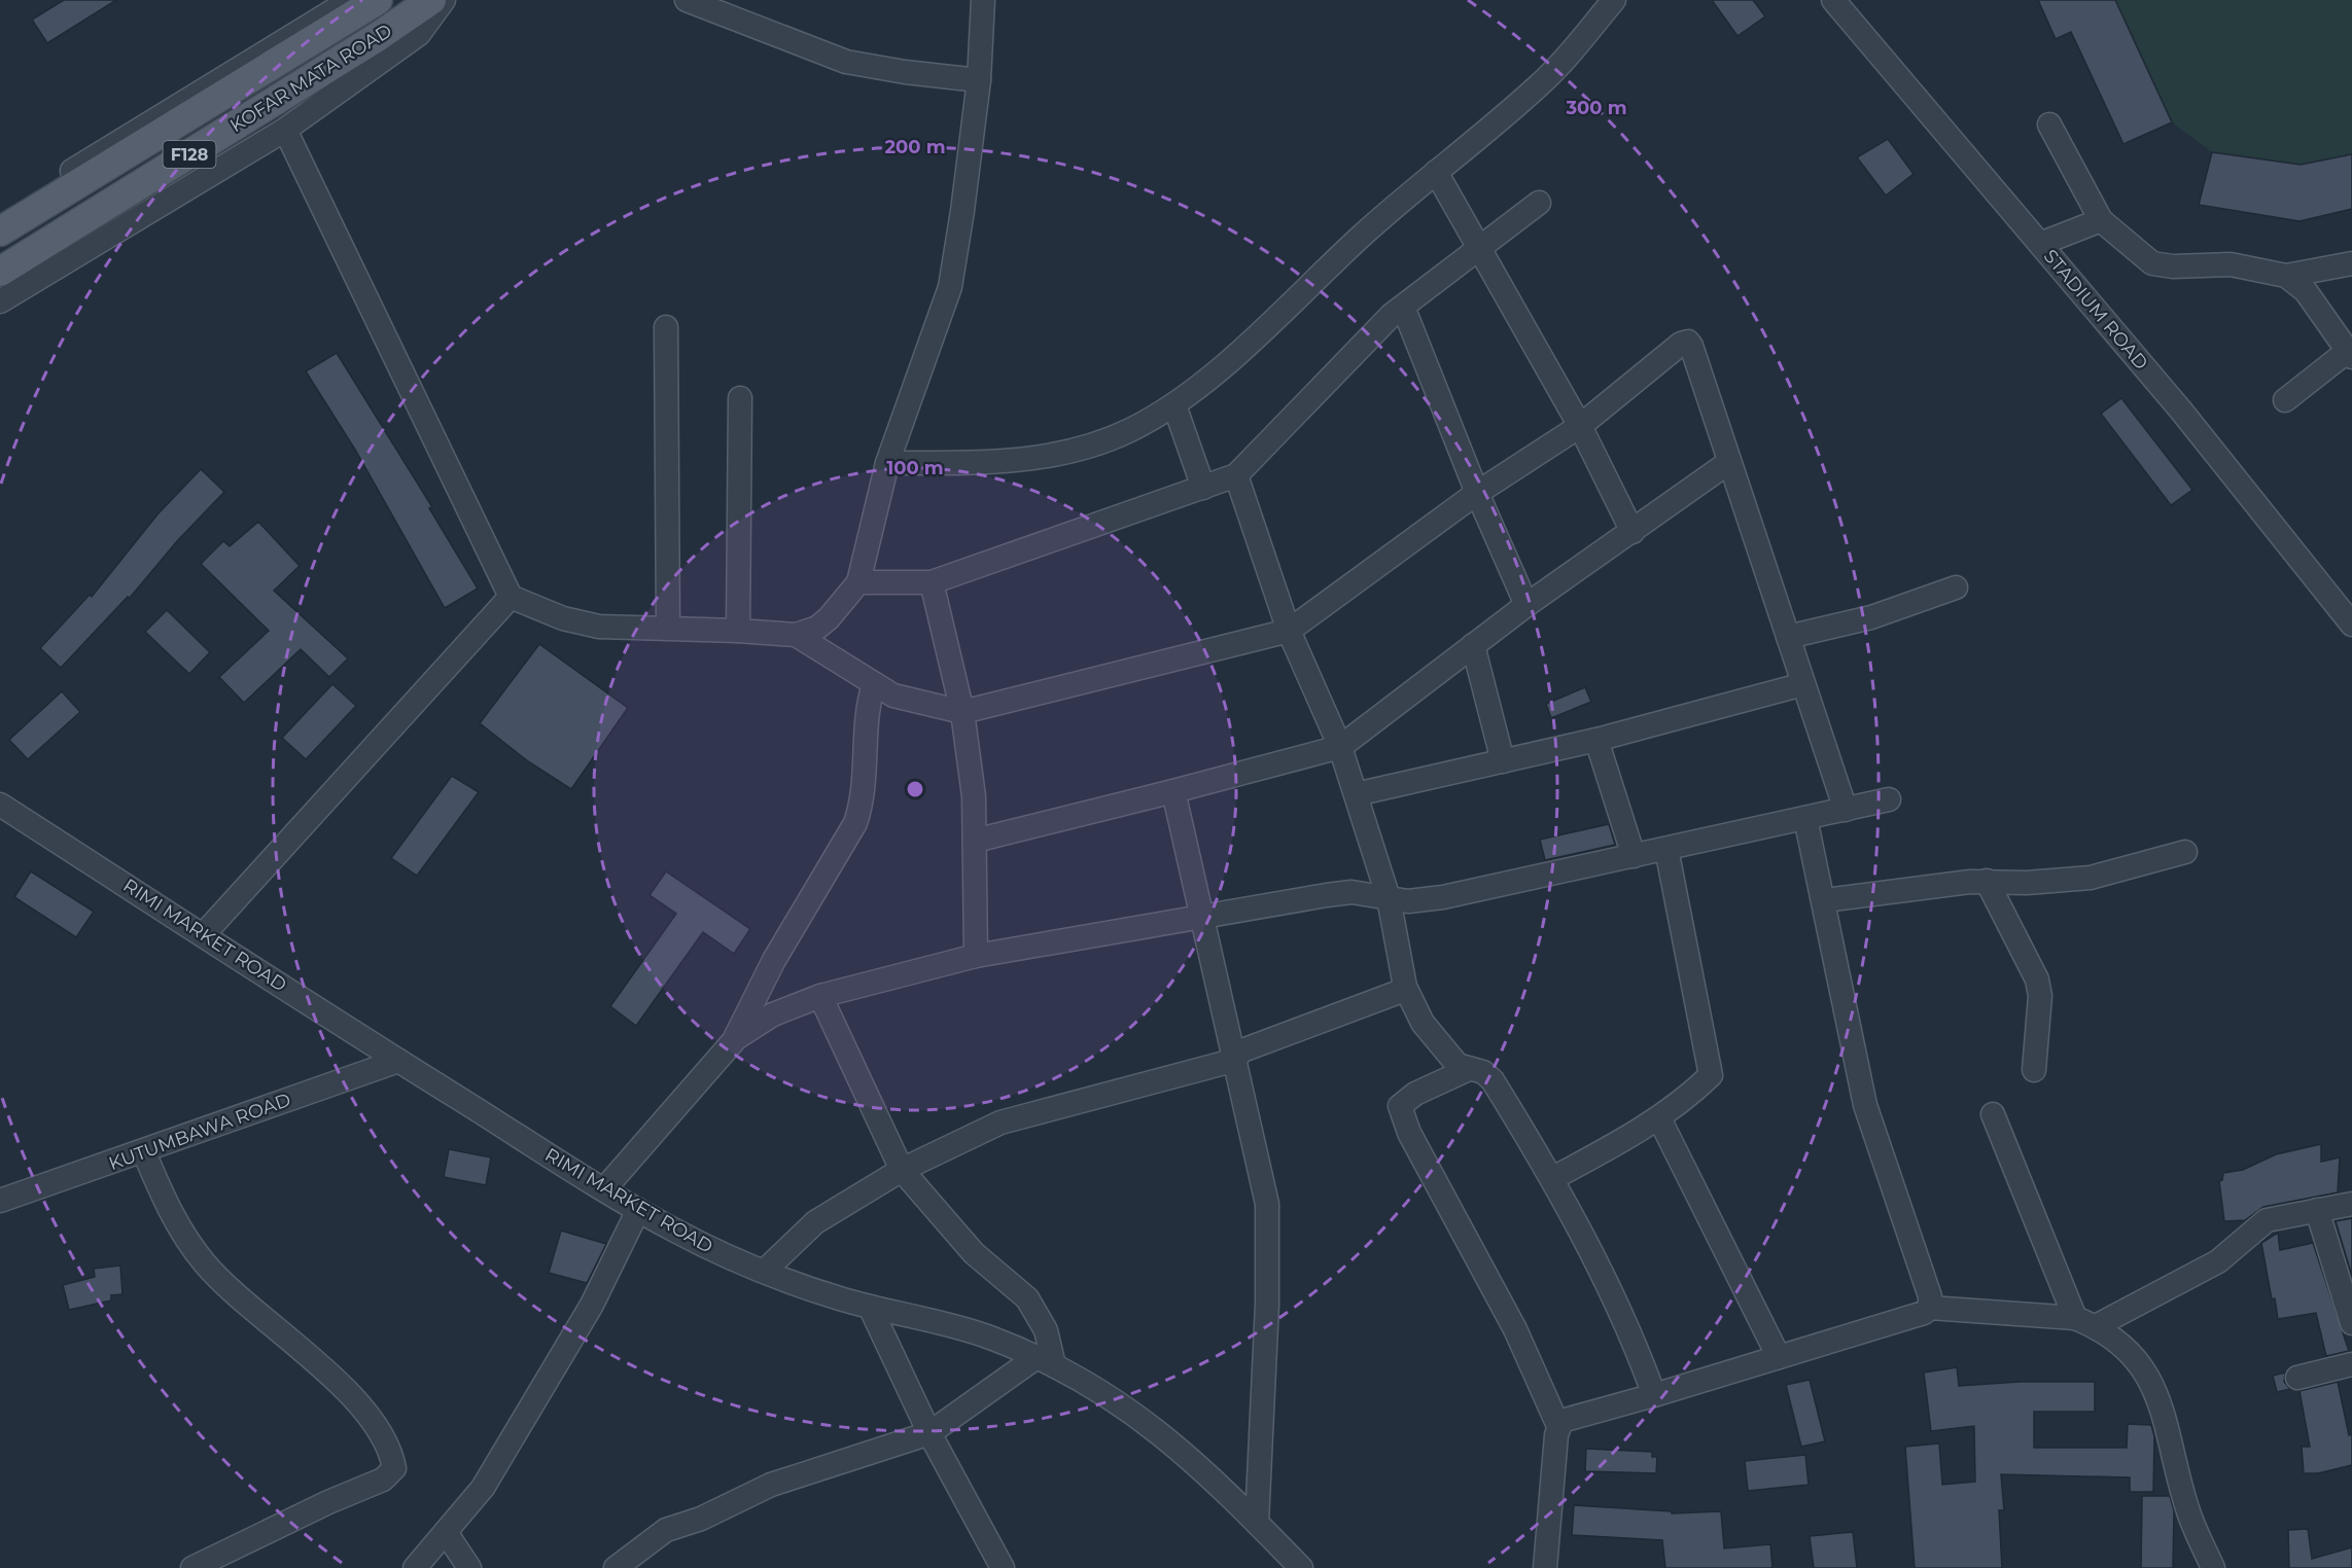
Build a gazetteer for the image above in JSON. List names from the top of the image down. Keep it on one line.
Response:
{"streets":{"main road":["KOFAR MATA ROAD","F128"],"street":["STADIUM ROAD","RIMI MARKET ROAD","KUTUMBAWA ROAD"]},"crossings":[["RIMI MARKET ROAD","KUTUMBAWA ROAD"]],"rings":["300 m","200 m","100 m"]}
